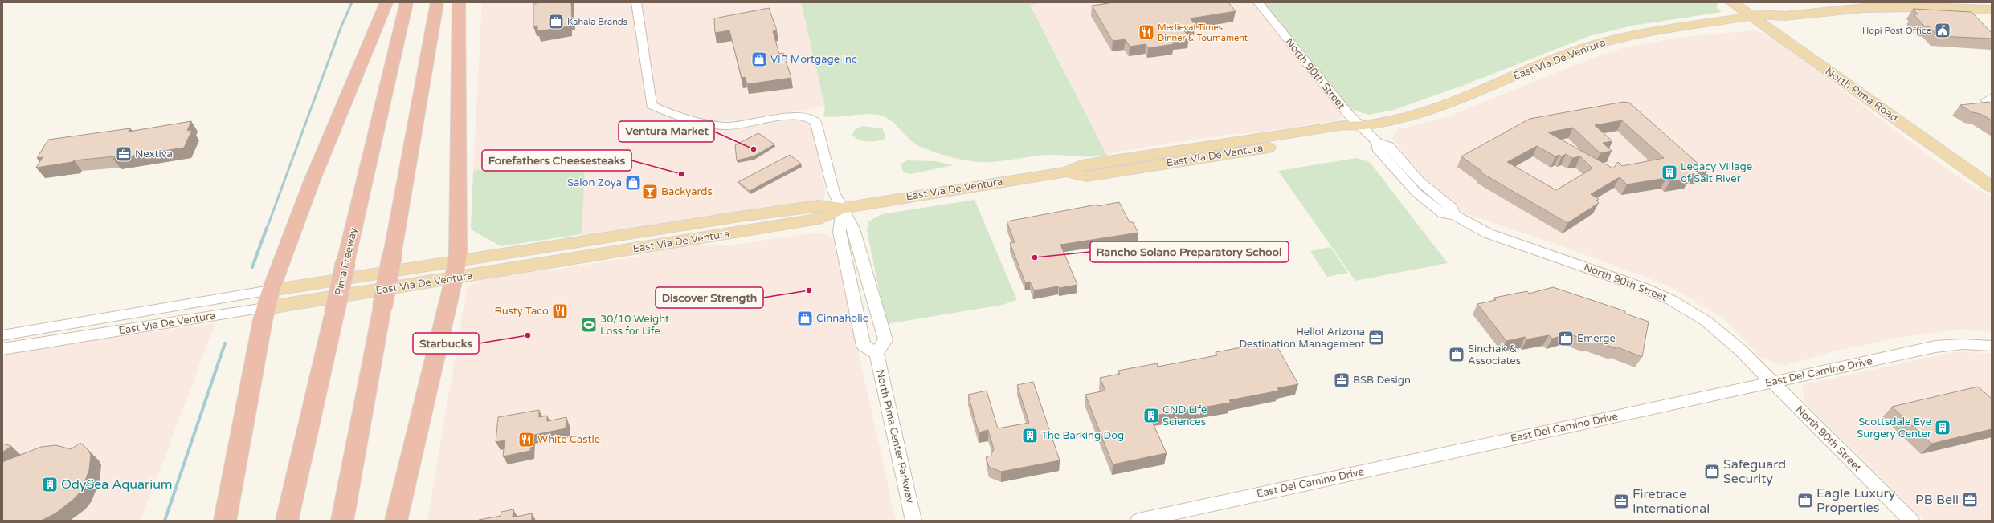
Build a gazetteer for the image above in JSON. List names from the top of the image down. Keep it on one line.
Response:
{"streets":{"highway":["Pima Freeway"],"main road":["East Via De Ventura","North Pima Road"],"street":["North 90th Street","East Del Camino Drive","North Pima Center Parkway"]},"crossings":[["East Via De Ventura","North 90th Street"],["East Via De Ventura","North Pima Road"],["North 90th Street","East Del Camino Drive"]],"places":{"office":["Kahala Brands","Nextiva","Hello! Arizona Destination Management","Emerge","Sinchak & Associates","BSB Design","Safeguard Security","PB Bell","Eagle Luxury Properties","Firetrace International"],"public building":["Hopi Post Office"],"restaurant":["Medieval Times Dinner & Tournament","Rusty Taco","White Castle"],"shop":["VIP Mortgage Inc","Salon Zoya","Cinnaholic"],"other":["Ventura Market","Forefathers Cheesesteaks","Rancho Solano Preparatory School","Discover Strength","Starbucks"],"building":["Legacy Village of Salt River","CND Life Sciences","Scottsdale Eye Surgery Center","The Barking Dog","OdySea Aquarium"],"bar":["Backyards"],"sports":["30/10 Weight Loss for Life"]}}
